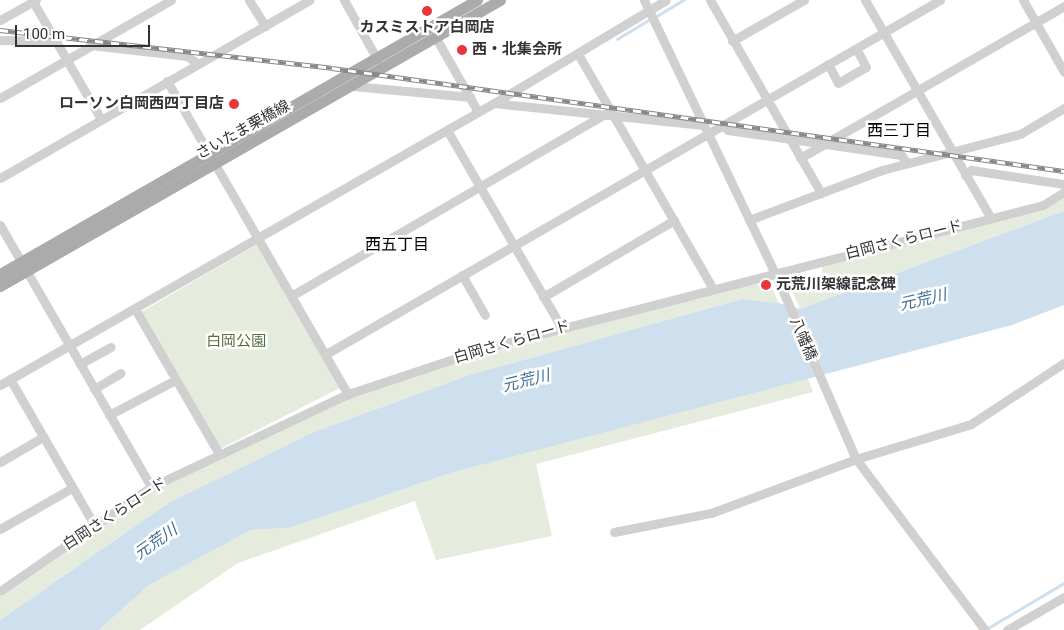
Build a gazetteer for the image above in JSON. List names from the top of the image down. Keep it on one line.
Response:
{"streets":{"main road":["さいたま栗橋線"],"street":["白岡さくらロード","八幡橋"]},"crossings":[["白岡さくらロード","八幡橋"]],"districts":["西三丁目","西五丁目"],"water":["元荒川"],"parks":["白岡公園"],"places":["カスミストア白岡店","西・北集会所","ローソン白岡西四丁目店","元荒川架線記念碑"],"scale_bar":"100 m"}
